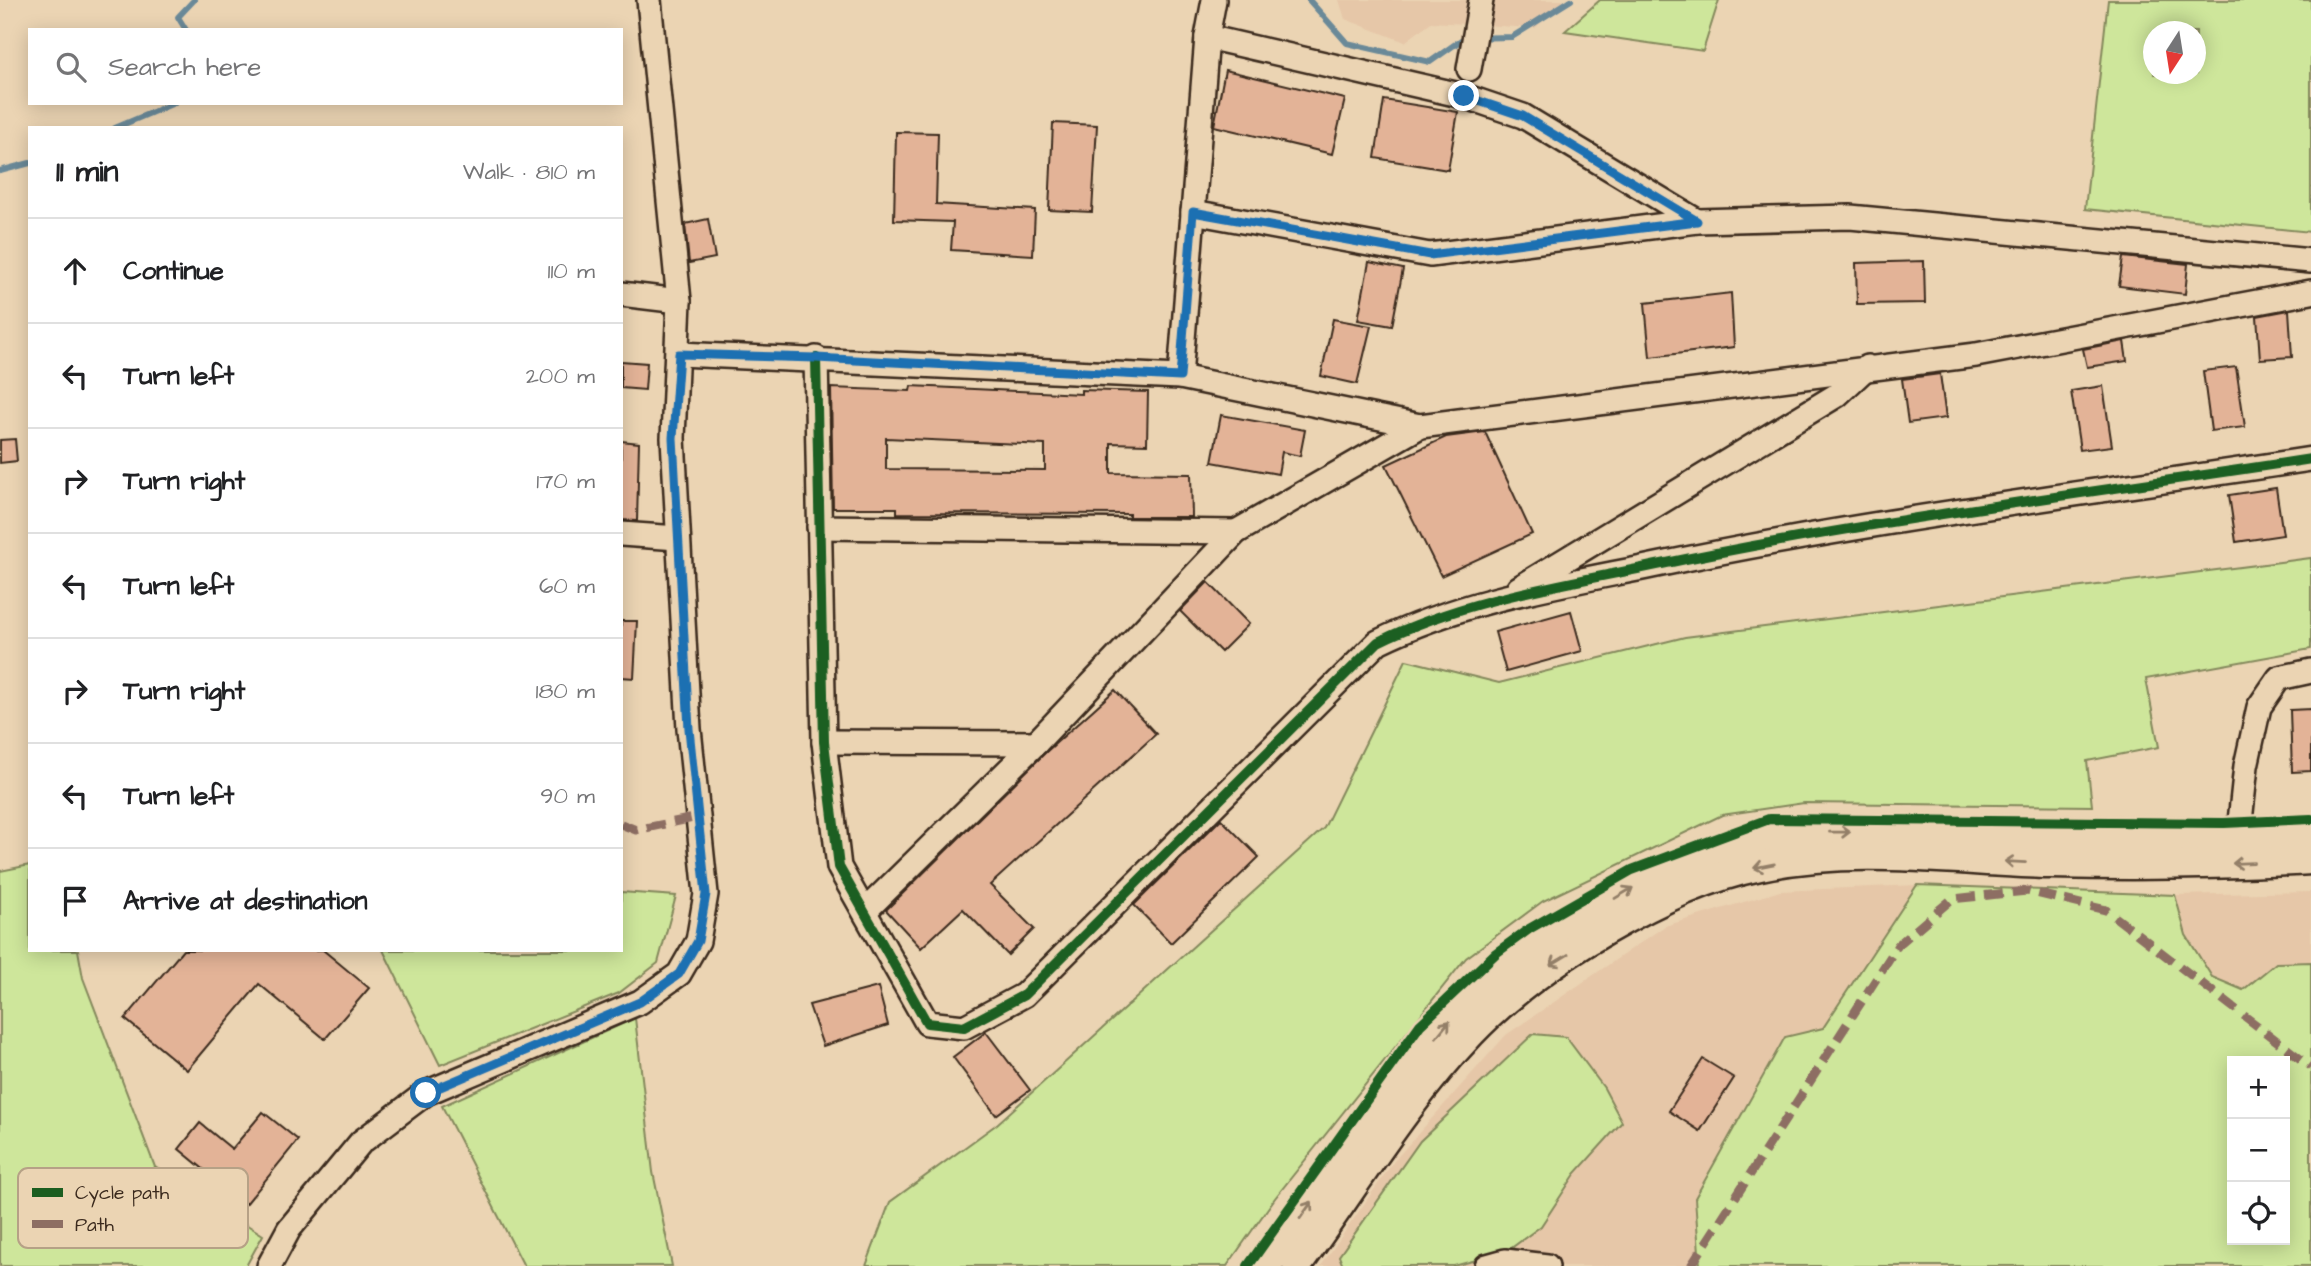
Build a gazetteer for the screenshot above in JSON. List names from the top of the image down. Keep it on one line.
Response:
{"legend":["Cycle path","Path"],"north":"bottom","page":{"search":"Search here","heading":["11 min","Walk · 810 m"],"list":[["Continue","110 m"],["Turn left","200 m"],["Turn right","170 m"],["Turn left","60 m"],["Turn right","180 m"],["Turn left","90 m"],"Arrive at destination"],"map_buttons":["+","−"]}}
